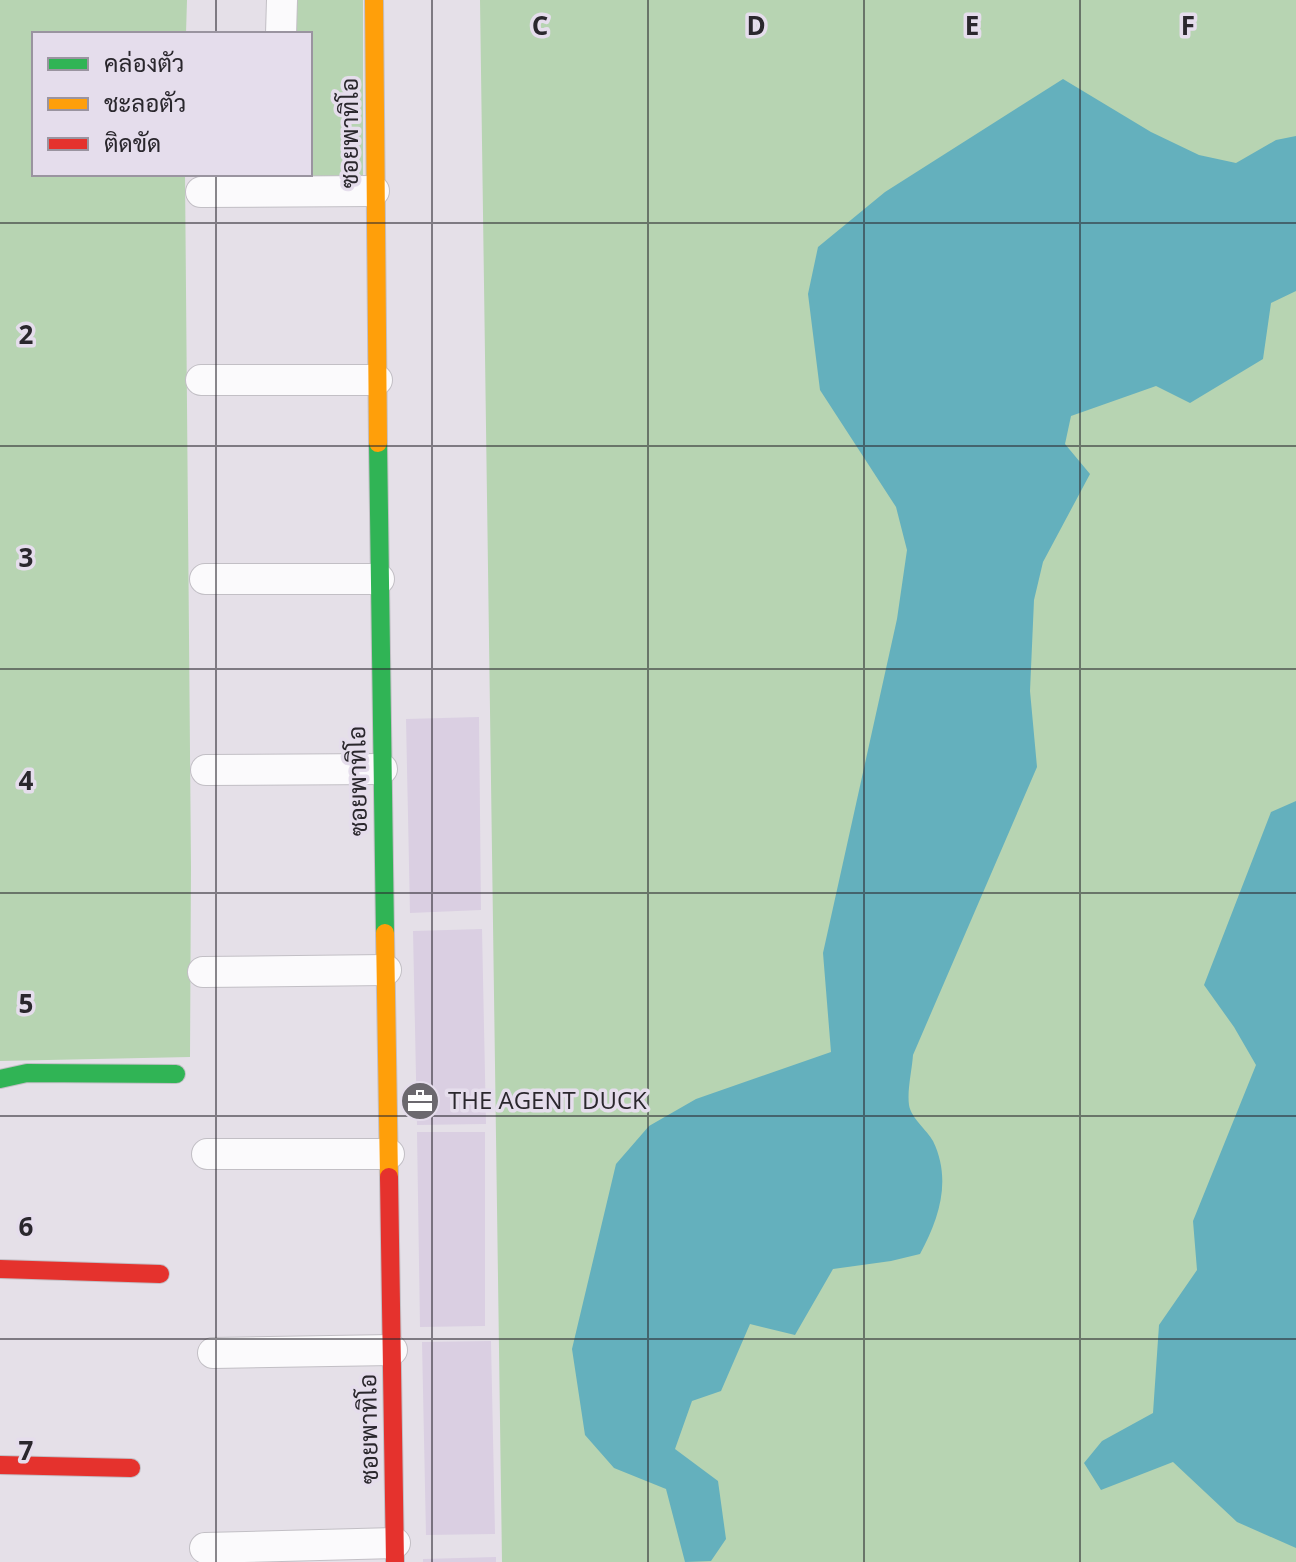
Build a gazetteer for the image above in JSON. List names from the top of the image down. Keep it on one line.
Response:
{"streets":{"street":["ซอยพาทิโอ"]},"places":{"office":["THE AGENT DUCK"]},"legend":["คล่องตัว","ชะลอตัว","ติดขัด"],"grid":{"columns":["C","D","E","F"],"rows":["2","3","4","5","6","7"]}}
